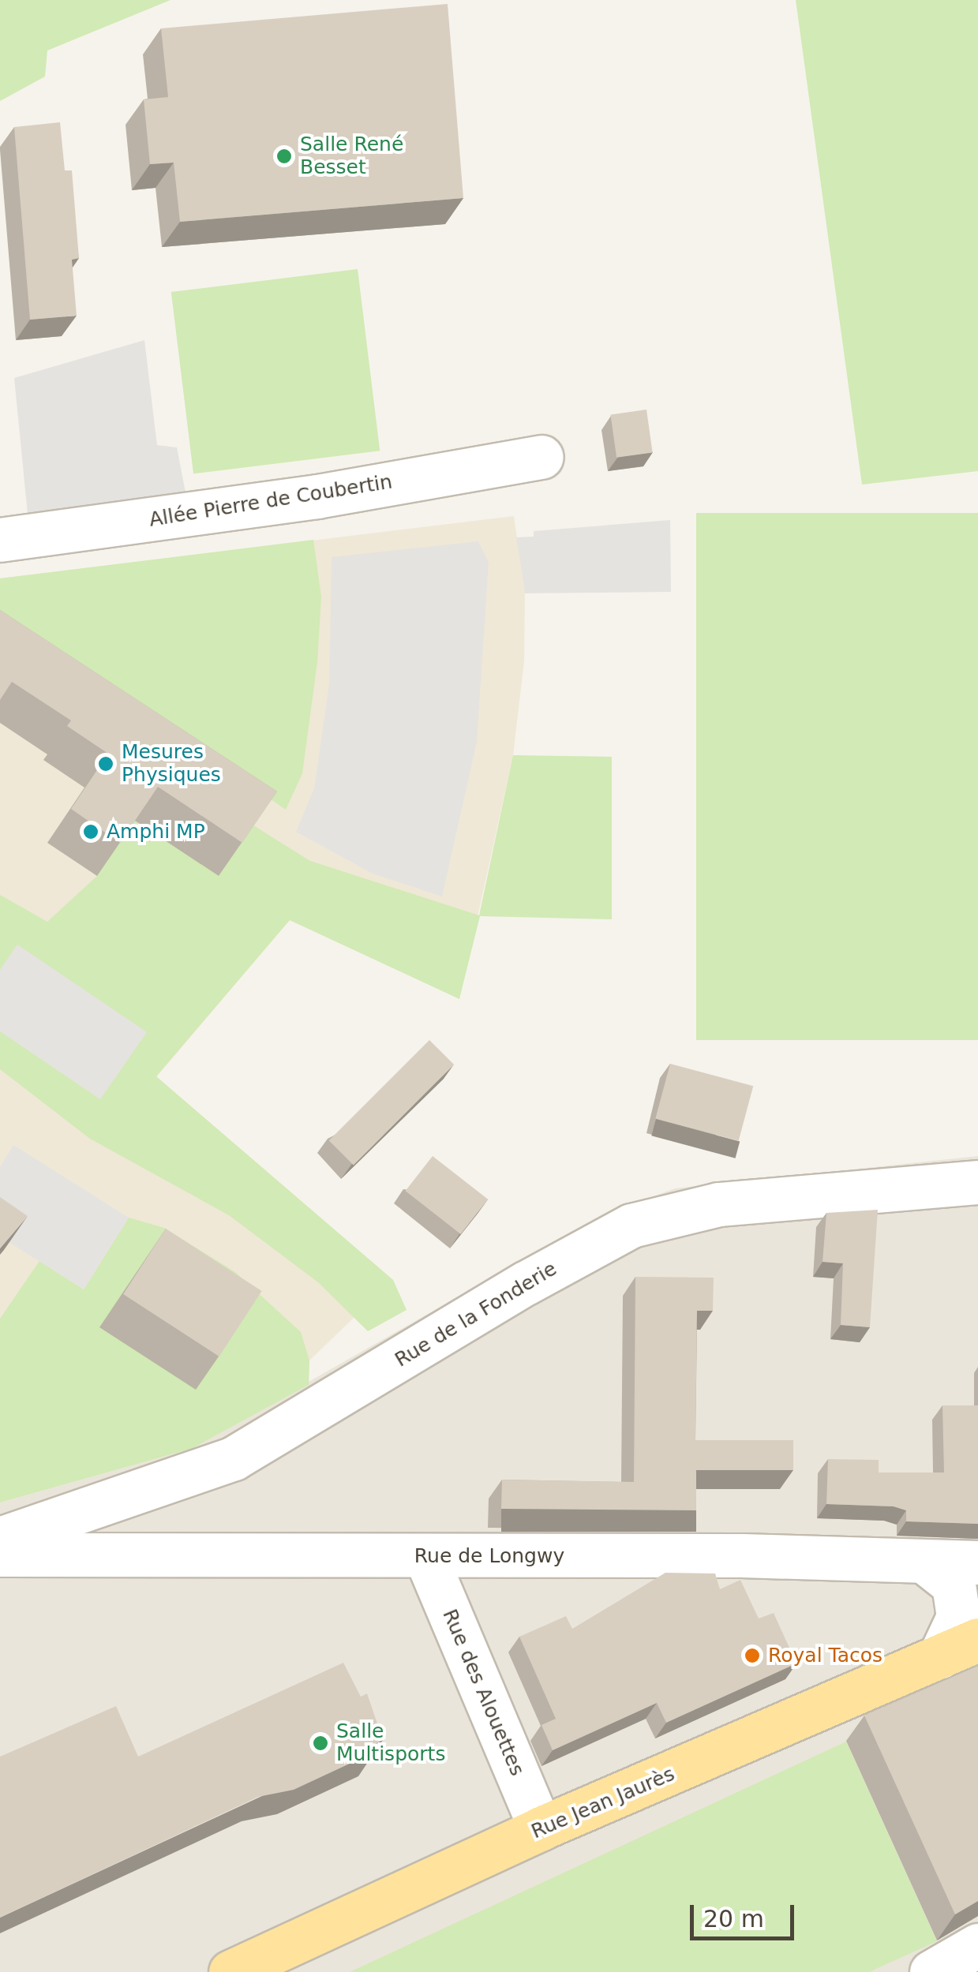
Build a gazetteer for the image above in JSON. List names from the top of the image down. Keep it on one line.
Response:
{"streets":{"main road":["Rue Jean Jaurès"],"street":["Allée Pierre de Coubertin","Rue de la Fonderie","Rue de Longwy","Rue des Alouettes"]},"crossings":[["Rue de Longwy","Rue des Alouettes"],["Rue des Alouettes","Rue Jean Jaurès"]],"places":["Salle René Besset","Mesures Physiques","Amphi MP","Royal Tacos","Salle Multisports"],"scale_bar":"20 m"}
